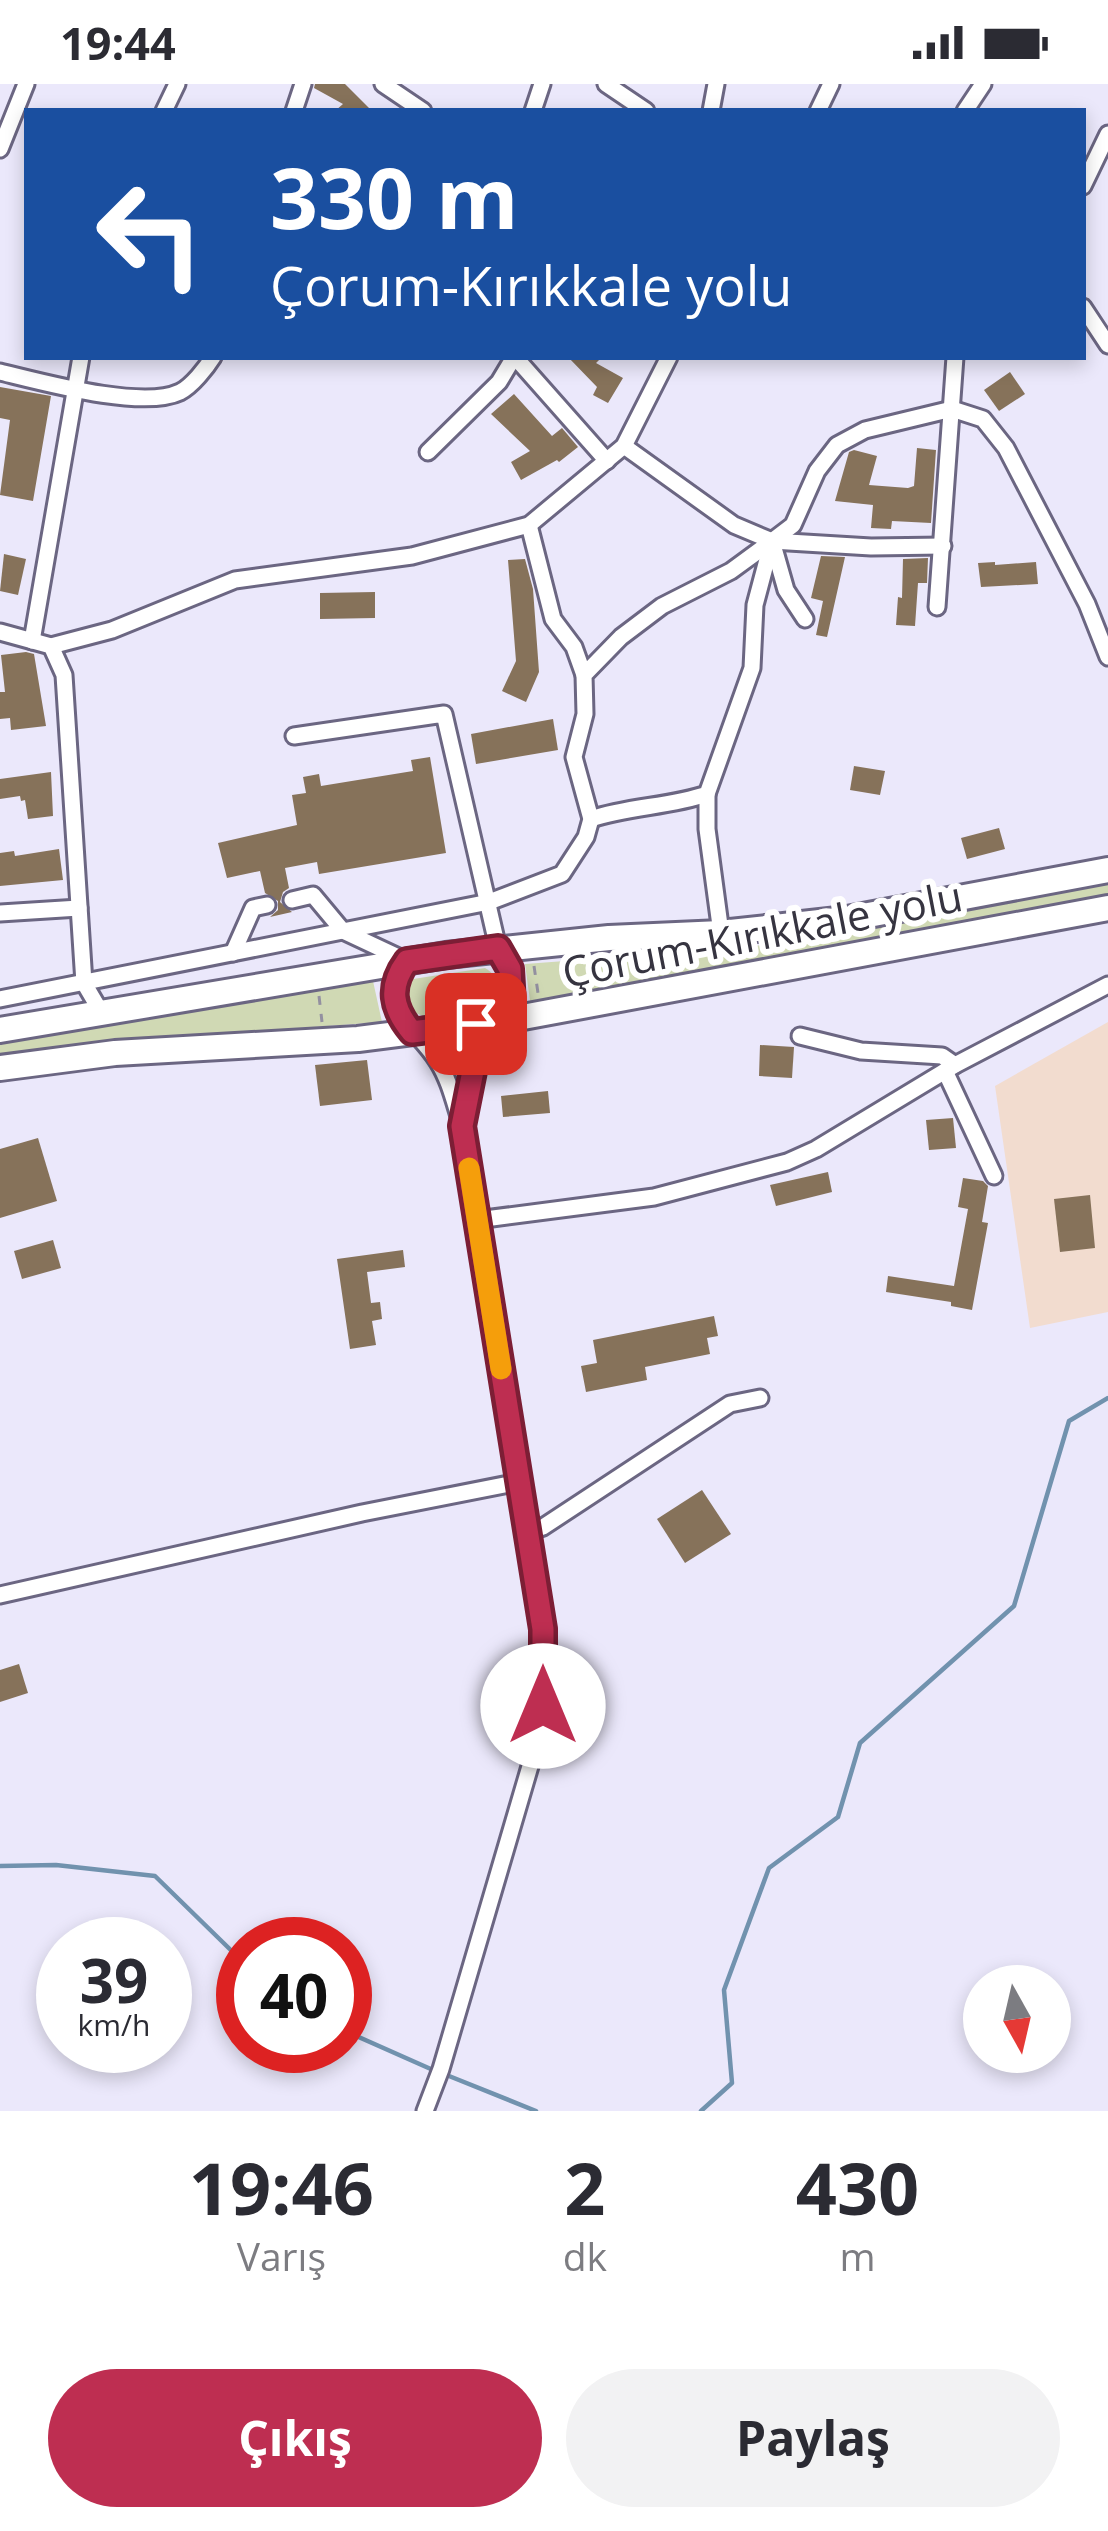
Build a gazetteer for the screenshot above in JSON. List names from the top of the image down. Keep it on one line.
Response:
{"streets":{"highway":["Çorum-Kırıkkale yolu"]},"north":"bottom","page":{"status":"19:44","turn":["330 m","Çorum-Kırıkkale yolu"],"speed":"39 km/h","limit":"40","eta":["19:46","Varış","2","dk","430","m"],"buttons":["Çıkış","Paylaş"]}}
